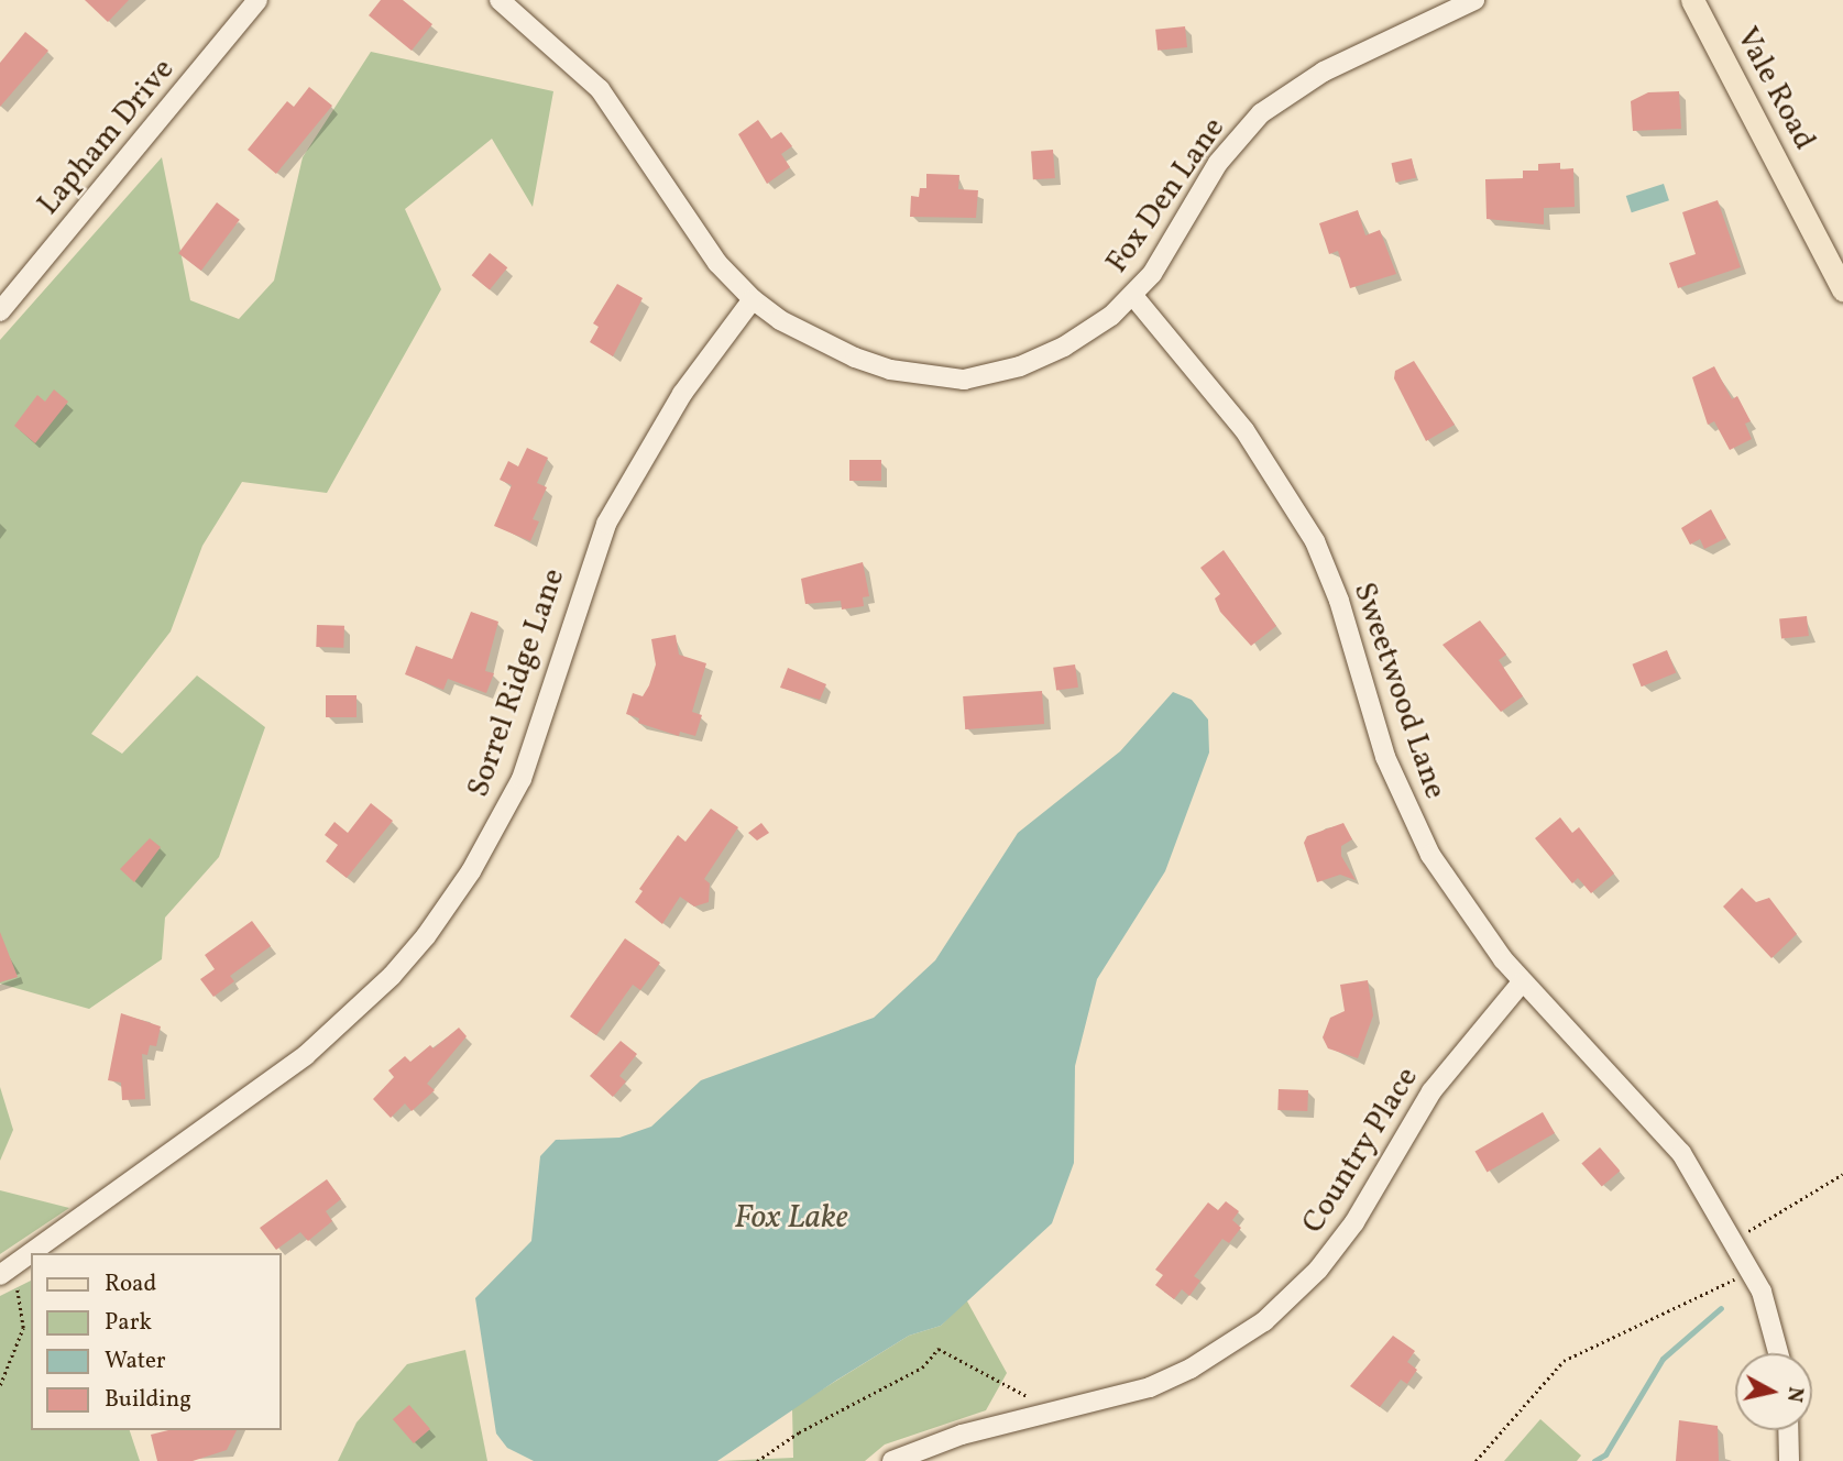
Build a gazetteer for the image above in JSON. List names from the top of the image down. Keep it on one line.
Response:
{"streets":{"main road":["Vale Road"],"street":["Lapham Drive","Fox Den Lane","Sorrel Ridge Lane","Sweetwood Lane","Country Place"]},"crossings":[["Fox Den Lane","Sorrel Ridge Lane"],["Fox Den Lane","Sweetwood Lane"],["Sweetwood Lane","Country Place"]],"water":["Fox Lake"],"legend":["Road","Park","Water","Building"],"north":"right"}
